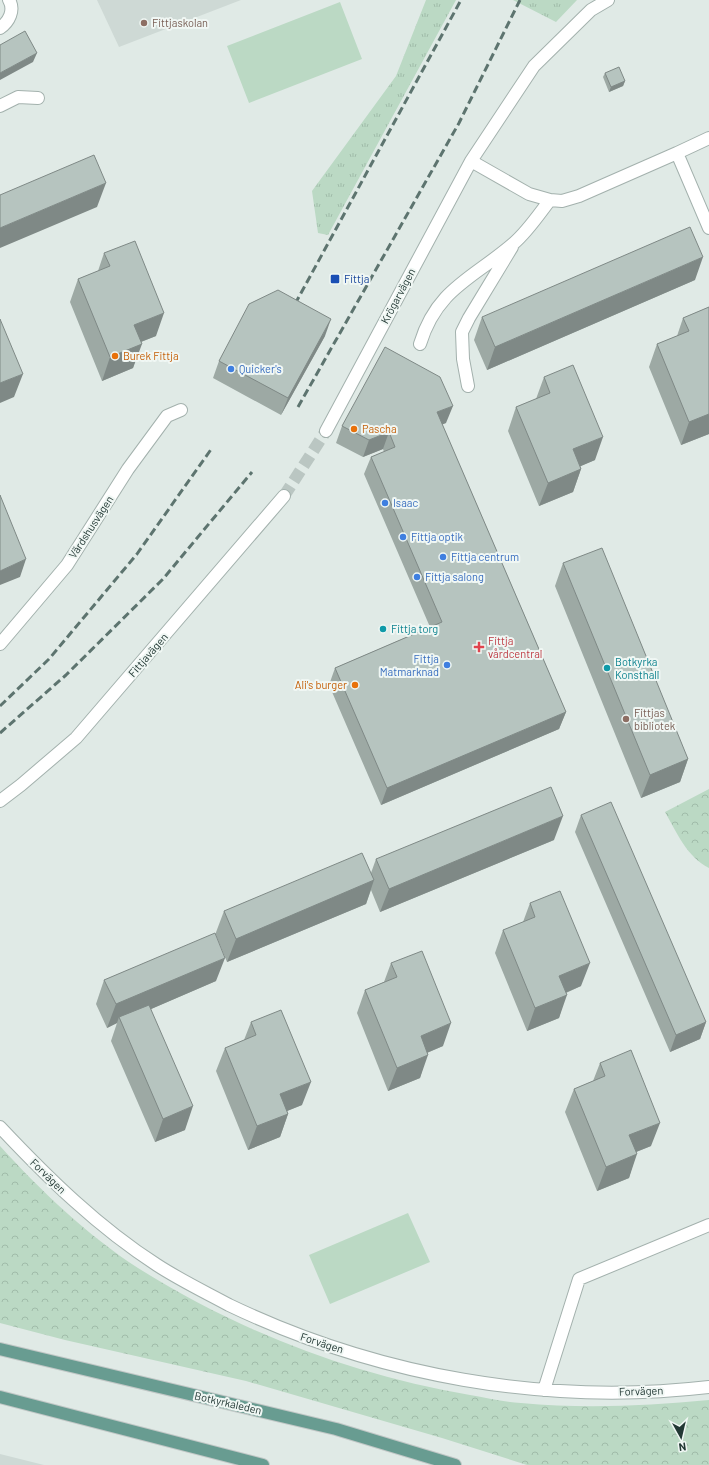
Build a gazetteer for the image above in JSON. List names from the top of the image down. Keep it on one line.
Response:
{"streets":{"main road":["Botkyrkaleden"],"street":["Krögarvägen","Värdshusvägen","Fittjavägen","Forvägen"]},"places":{"other":["Fittjaskolan","Burek Fittja","Quicker's","Pascha","Isaac","Fittja optik","Fittja centrum","Fittja salong","Fittja torg","Fittja Matmarknad","Botkyrka Konsthall","Ali's burger","Fittjas bibliotek"],"transit":["Fittja"],"health":["Fittja vårdcentral"]},"north":"bottom"}
